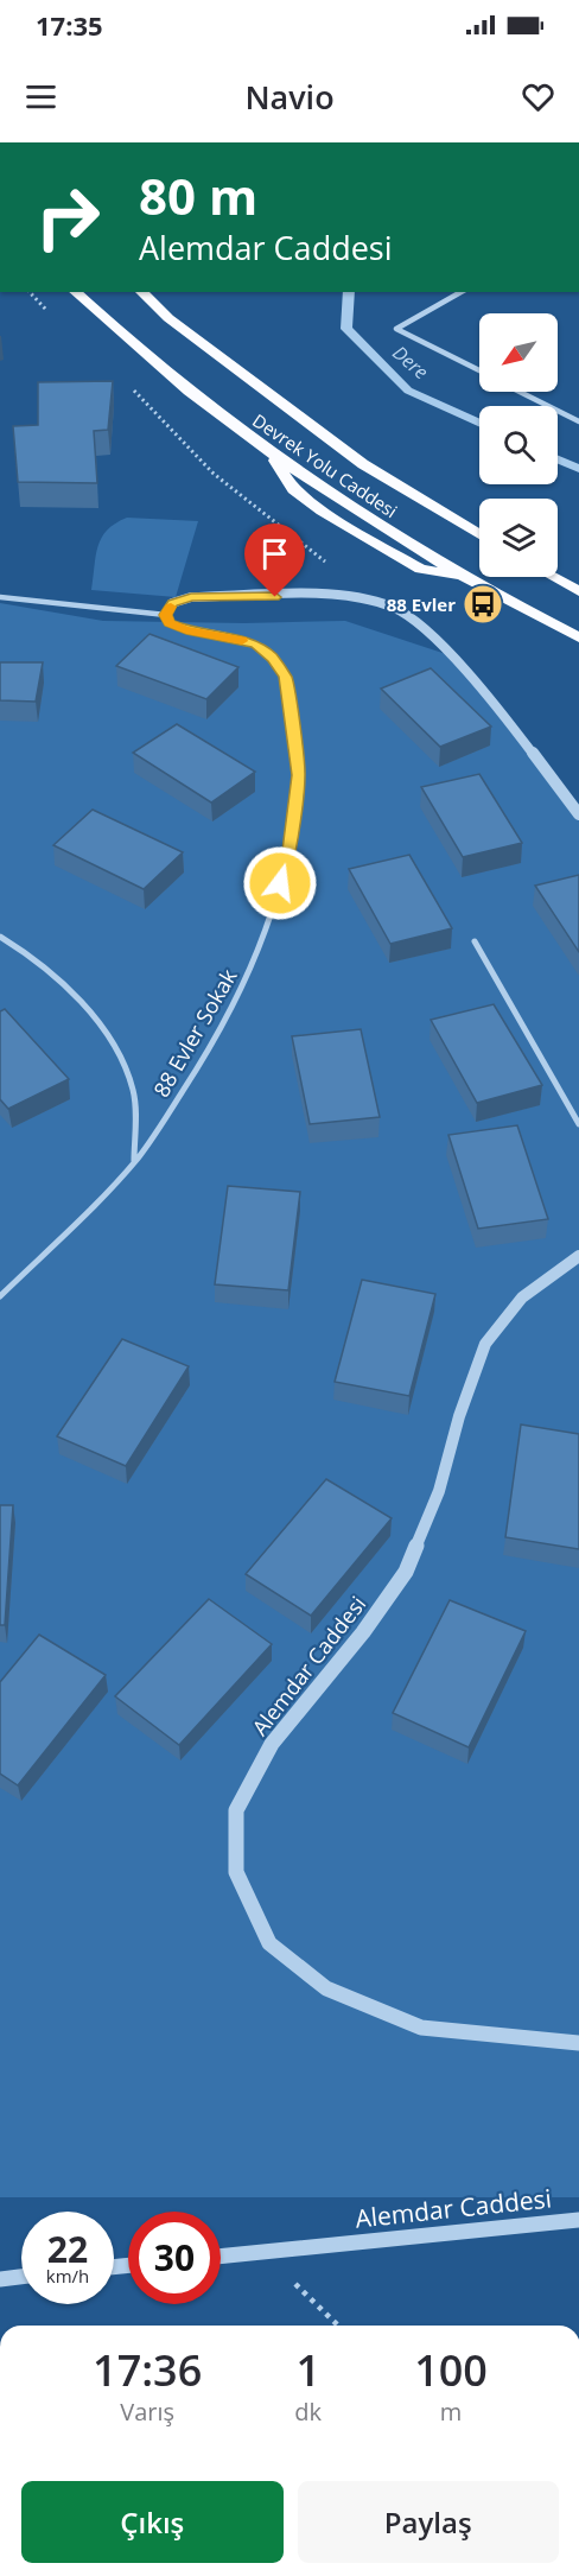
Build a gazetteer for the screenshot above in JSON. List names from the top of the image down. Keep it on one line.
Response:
{"streets":{"highway":["Devrek Yolu Caddesi"],"street":["88 Evler Sokak","Alemdar Caddesi"]},"water":["Dere"],"places":{"bus stop":["88 Evler"]},"north":"bottom left","page":{"status":"17:35","header":"Navio","turn":["80 m","Alemdar Caddesi"],"speed":"22 km/h","limit":"30","eta":["17:36","Varış","1","dk","100","m"],"buttons":["Çıkış","Paylaş"]}}
